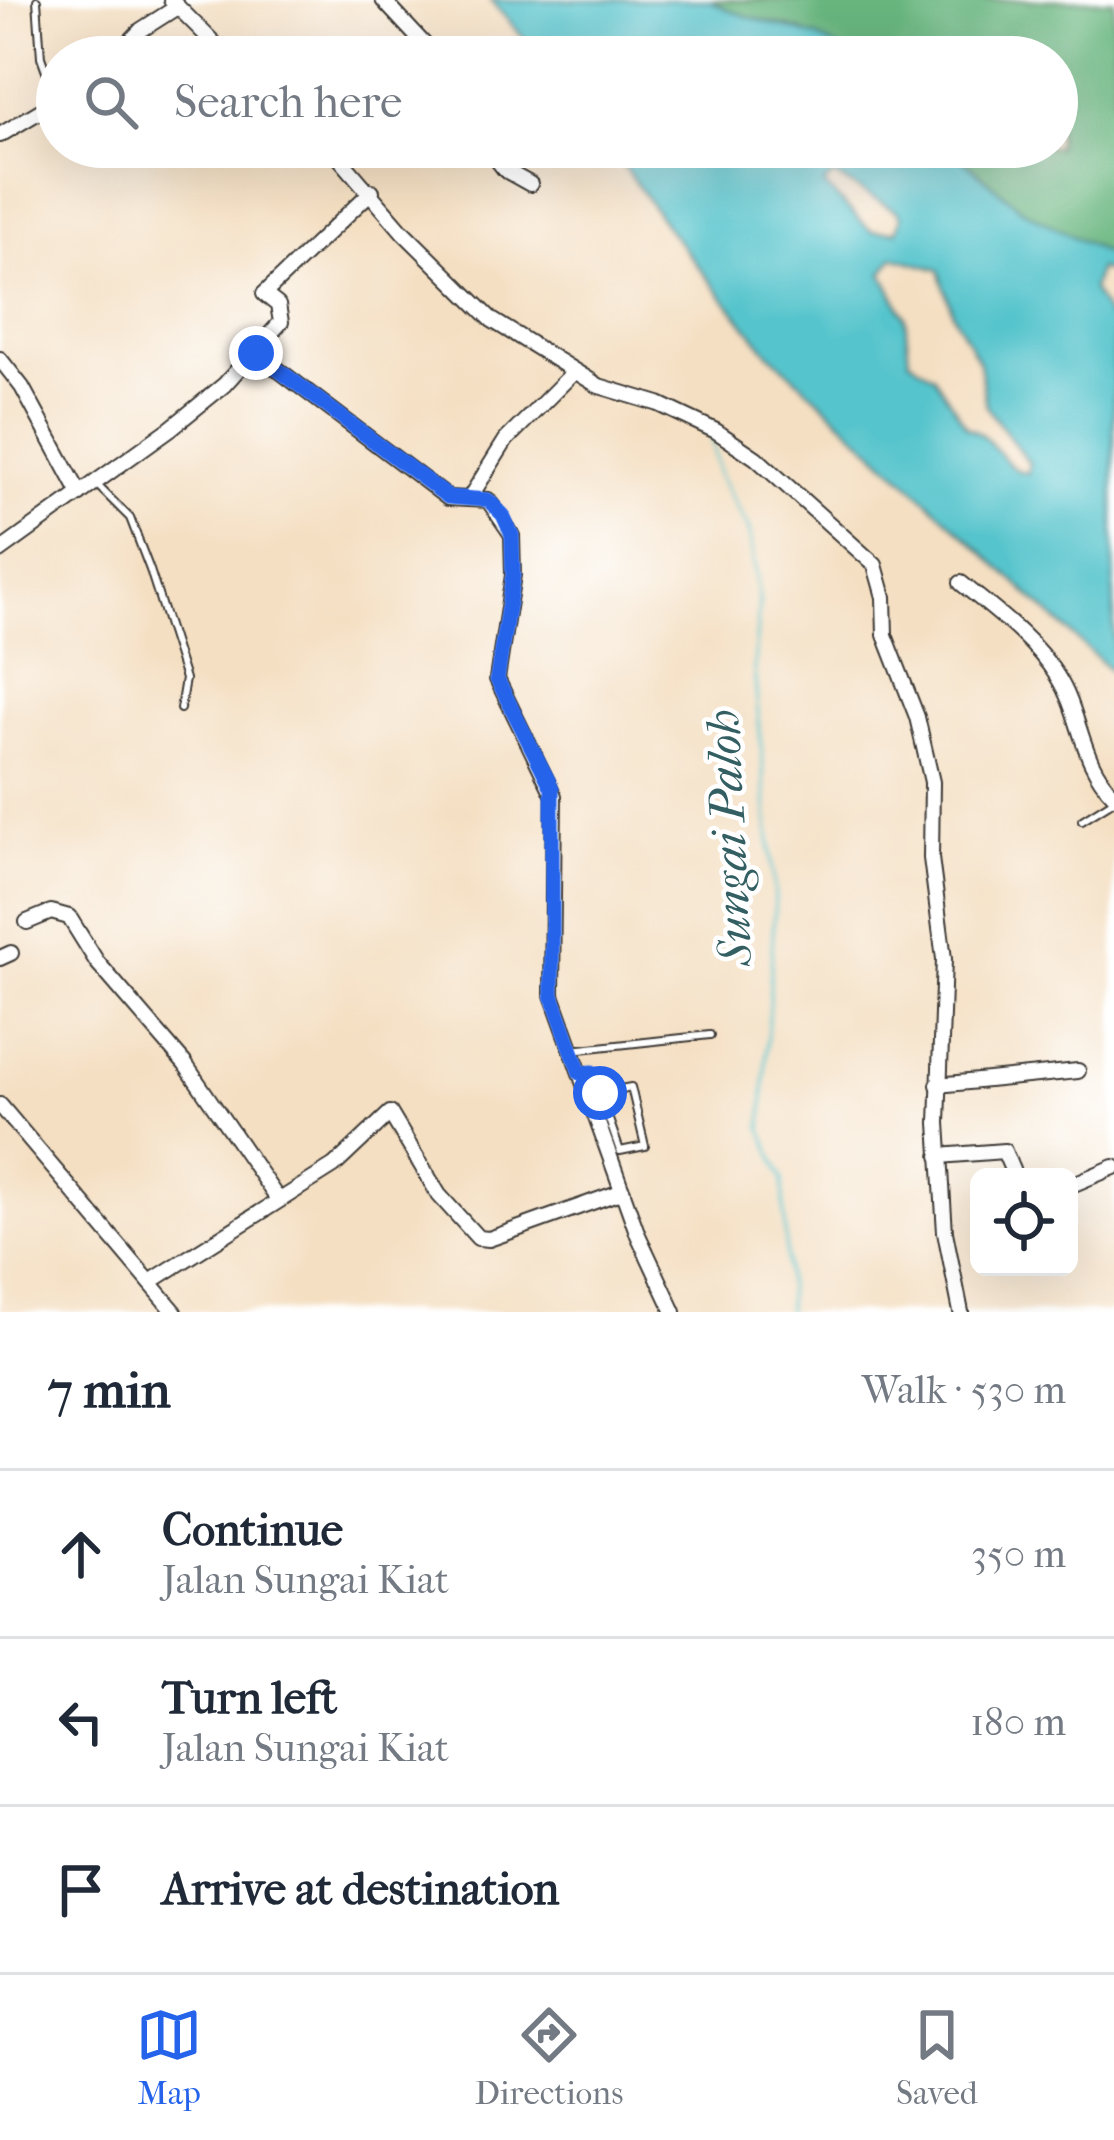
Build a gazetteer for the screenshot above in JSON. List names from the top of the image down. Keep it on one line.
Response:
{"water":["Sungai Paloh"],"page":{"search":"Search here","heading":["7 min","Walk · 530 m"],"list":[["Continue","Jalan Sungai Kiat","350 m"],["Turn left","Jalan Sungai Kiat","180 m"],"Arrive at destination"],"nav":["Map","Directions","Saved"]}}
